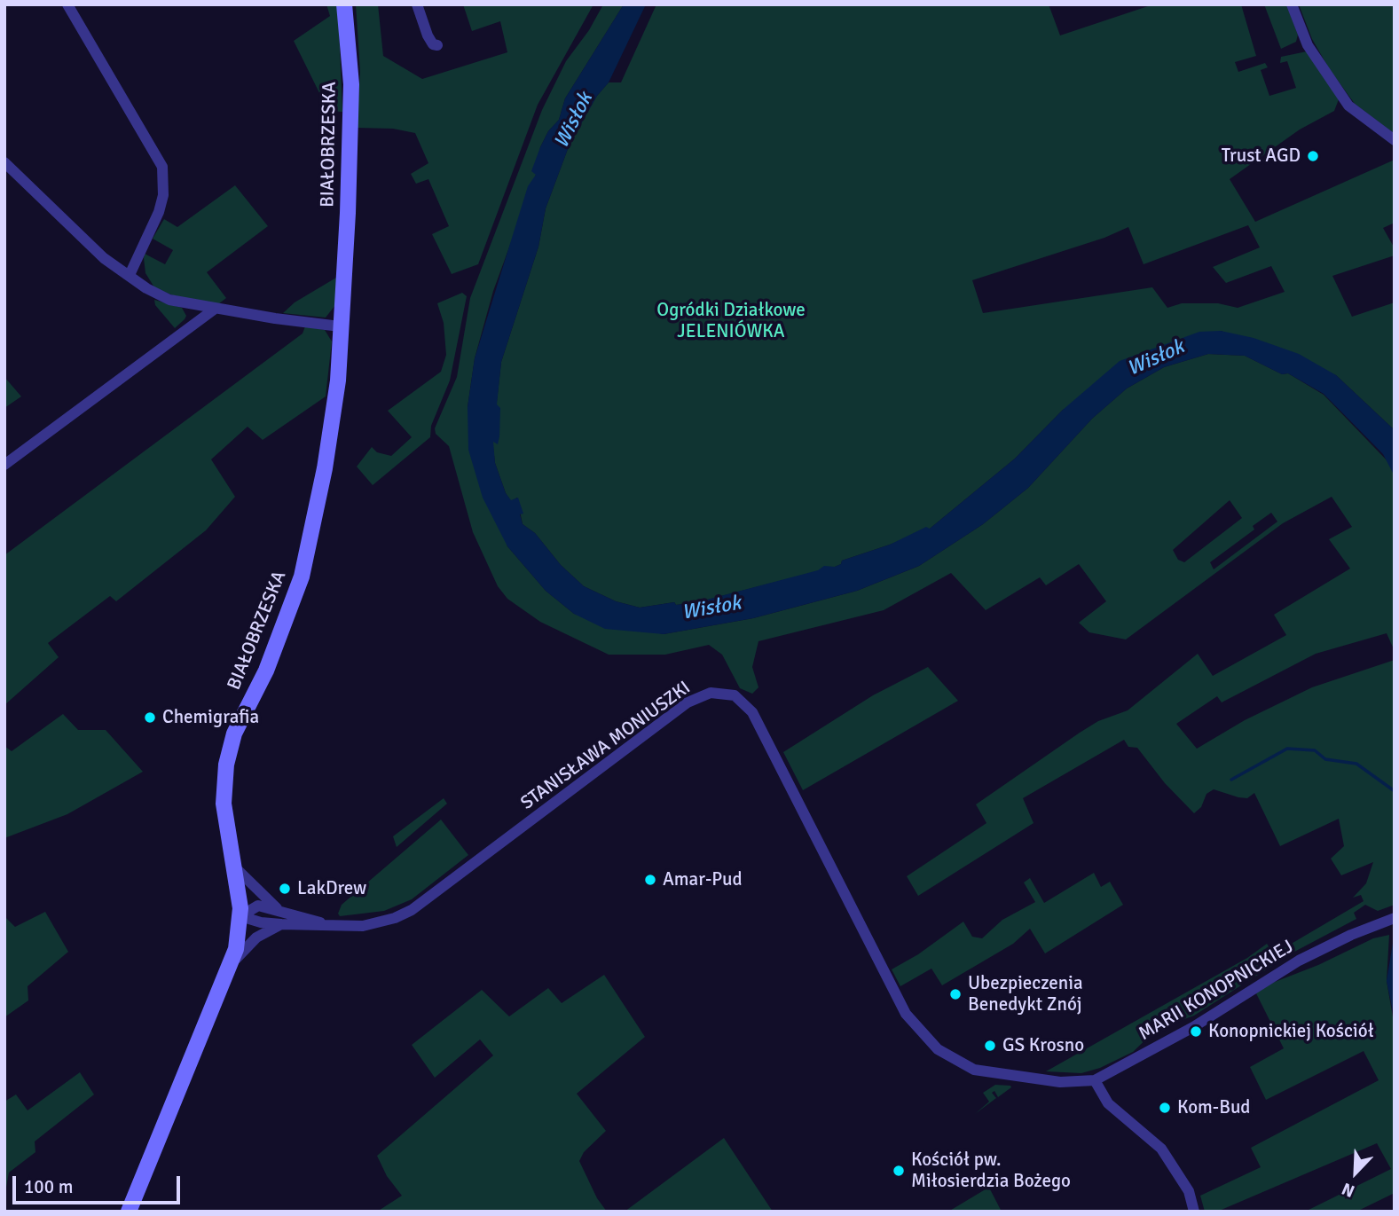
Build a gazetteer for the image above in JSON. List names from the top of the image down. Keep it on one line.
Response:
{"streets":{"street":["BIAŁOBRZESKA","STANISŁAWA MONIUSZKI","MARII KONOPNICKIEJ"]},"crossings":[["BIAŁOBRZESKA","STANISŁAWA MONIUSZKI"],["STANISŁAWA MONIUSZKI","MARII KONOPNICKIEJ"]],"water":["Wisłok"],"parks":["Ogródki Działkowe JELENIÓWKA"],"places":["Trust AGD","Chemigrafia","Amar-Pud","LakDrew","Ubezpieczenia Benedykt Znój","Konopnickiej Kościół","GS Krosno","Kom-Bud","Kościół pw. Miłosierdzia Bożego"],"scale_bar":"100 m","north":"bottom left"}
